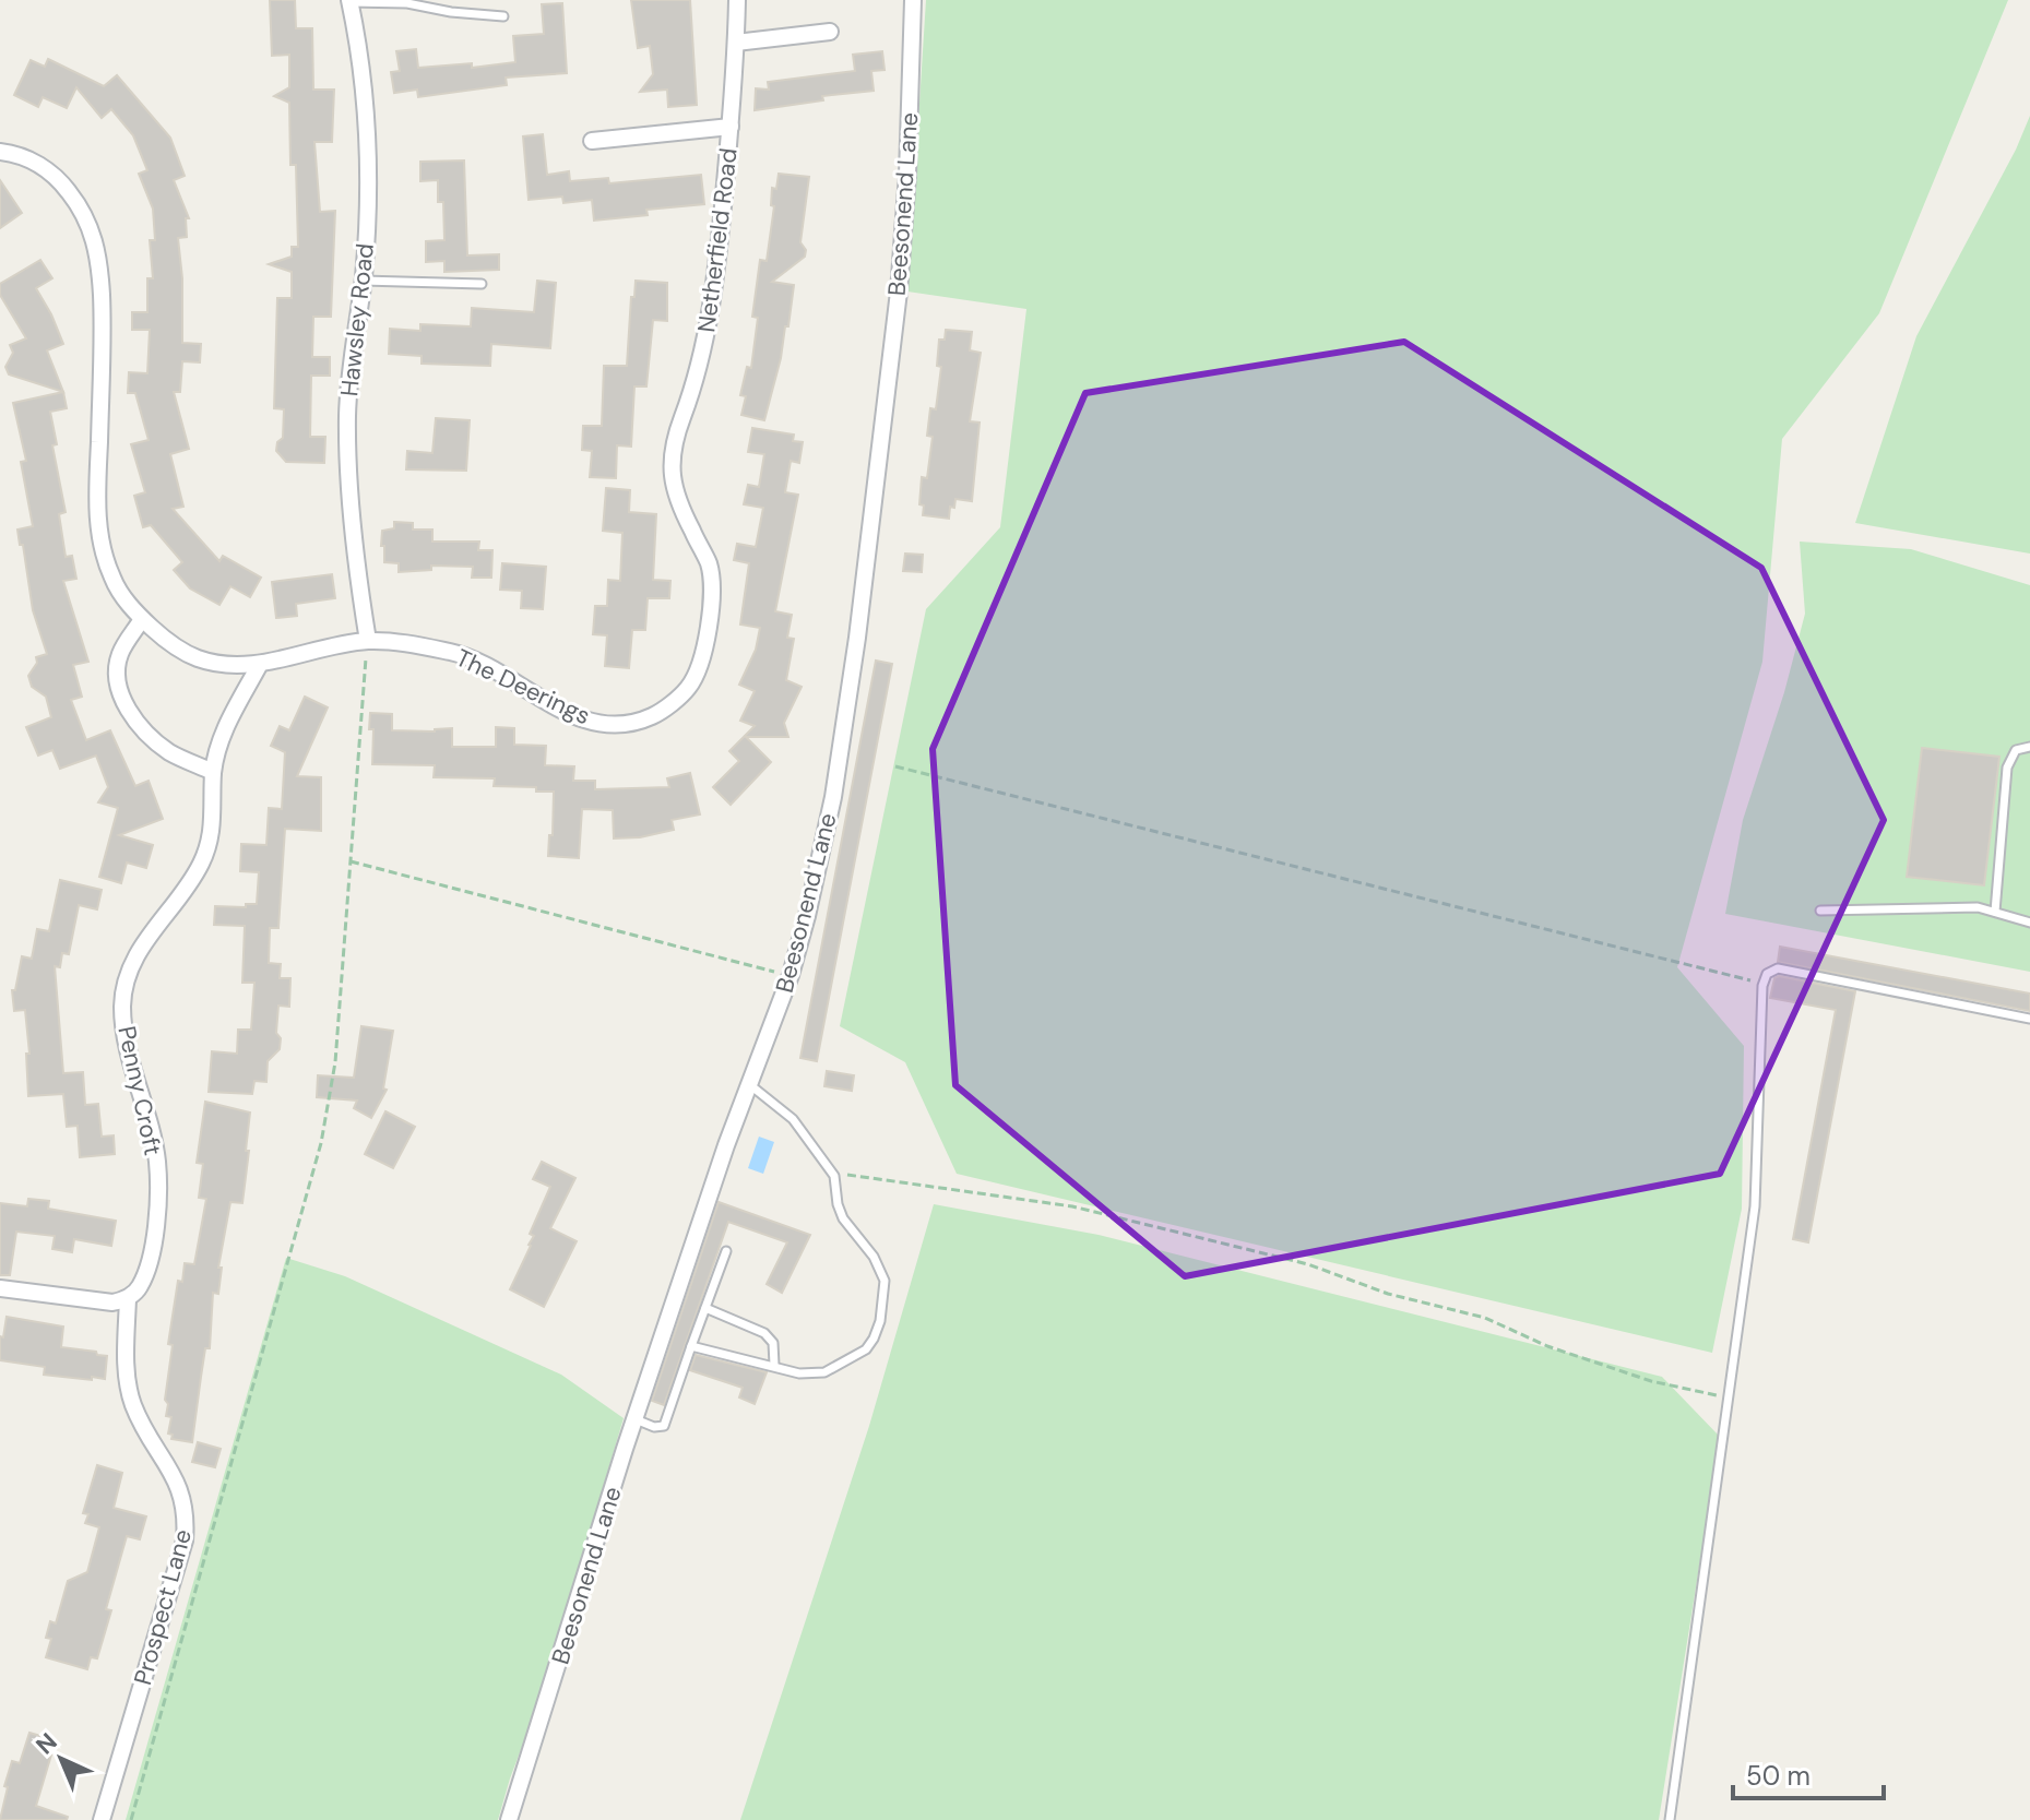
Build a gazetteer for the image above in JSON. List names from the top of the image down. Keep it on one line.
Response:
{"streets":{"street":["Beesonend Lane","Netherfield Road","Hawsley Road","The Deerings","Penny Croft","Prospect Lane"]},"crossings":[["Netherfield Road","The Deerings"],["Hawsley Road","The Deerings"],["Penny Croft","Prospect Lane"]],"scale_bar":"50 m","north":"top left"}
